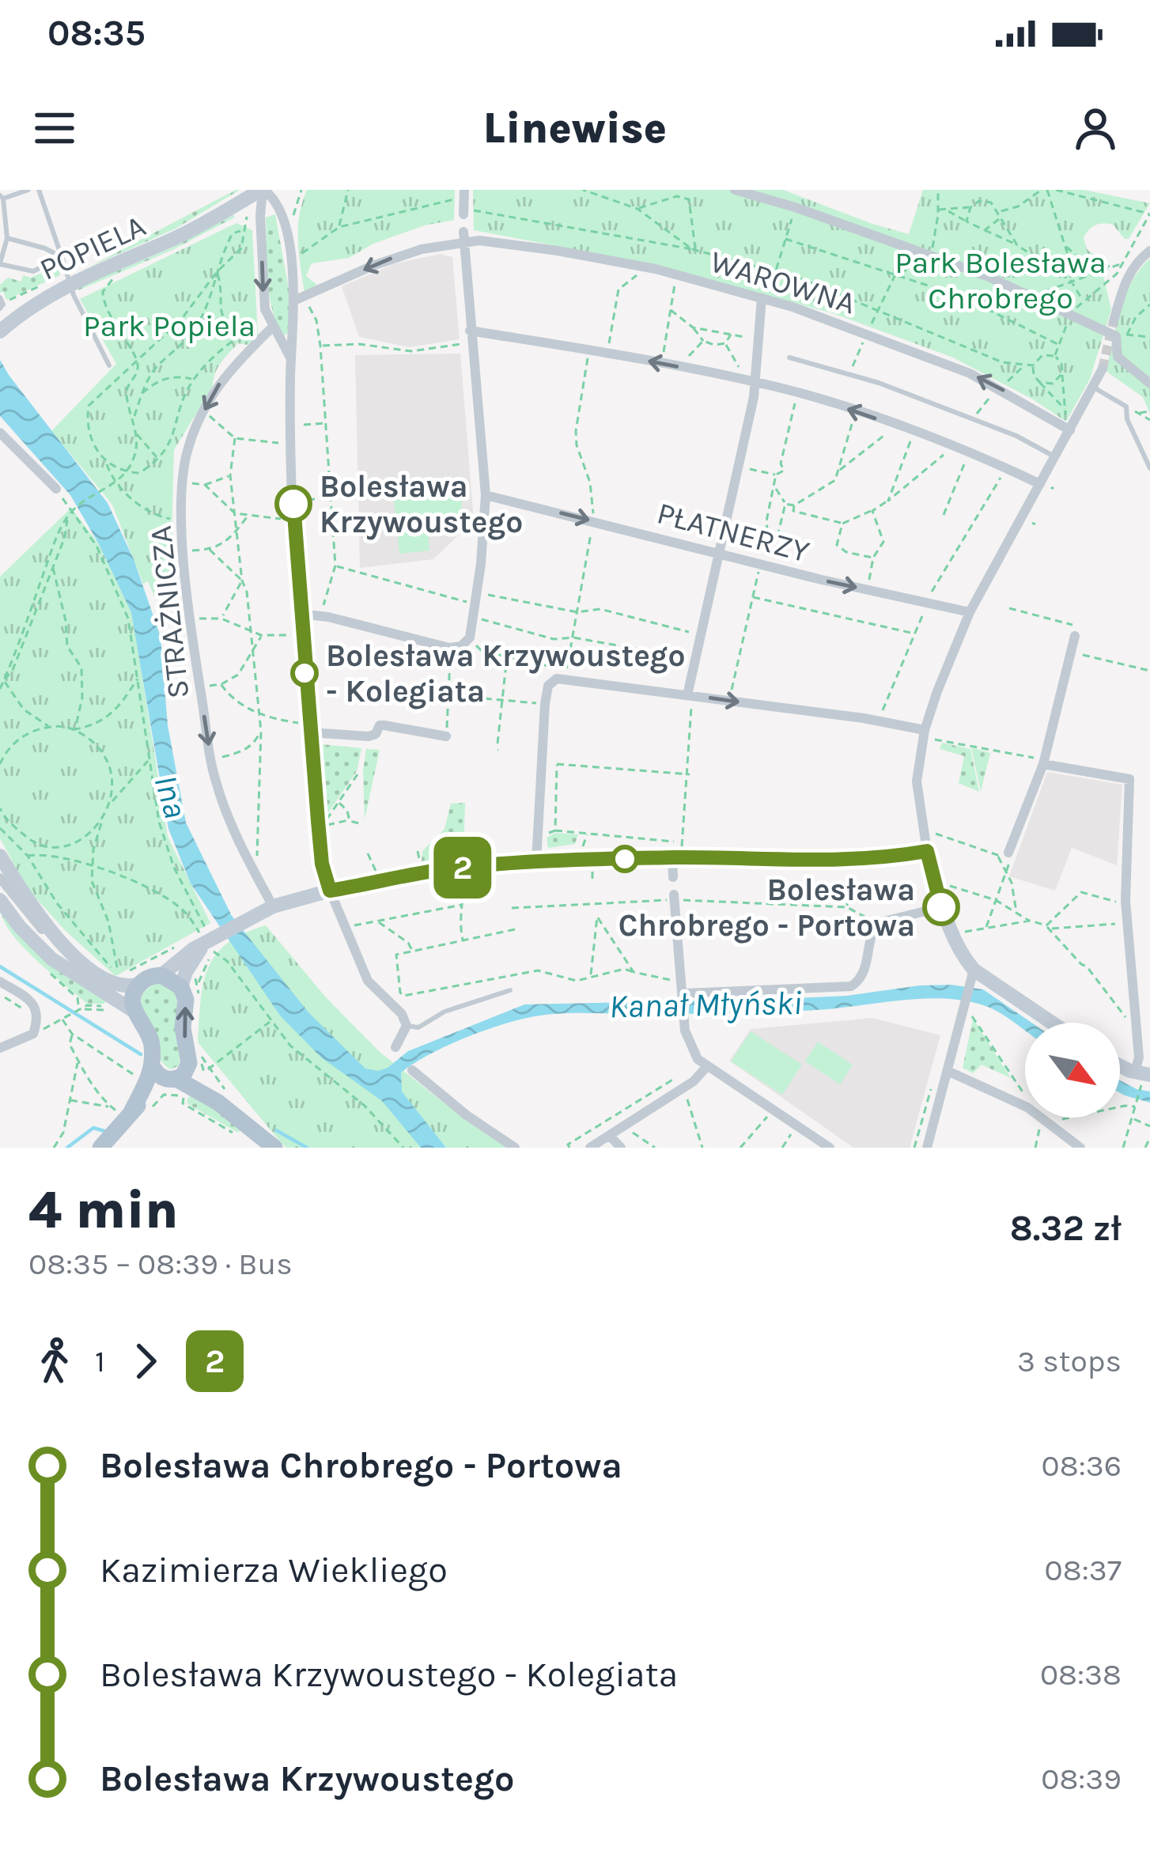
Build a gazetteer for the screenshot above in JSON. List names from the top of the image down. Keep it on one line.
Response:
{"streets":{"street":["POPIELA","WAROWNA","PŁATNERZY","STRAŻNICZA"]},"one_way":["PŁATNERZY","STRAŻNICZA"],"water":["Ina","Kanał Młyński"],"parks":["Park Bolesława Chrobrego","Park Popiela"],"places":["Bolesława Krzywoustego","Bolesława Krzywoustego - Kolegiata","Bolesława Chrobrego - Portowa"],"lines":["bus line 2"],"north":"bottom right","page":{"status":"08:35","header":"Linewise","on_map":"2","heading":["4 min","08:35 – 08:39 · Bus","8.32 zł"],"legs":["1","2","3 stops"],"list":[{"name":"Bolesława Chrobrego - Portowa","value":"08:36"},{"name":"Kazimierza Wiekliego","value":"08:37"},{"name":"Bolesława Krzywoustego - Kolegiata","value":"08:38"},{"name":"Bolesława Krzywoustego","value":"08:39"}]}}
